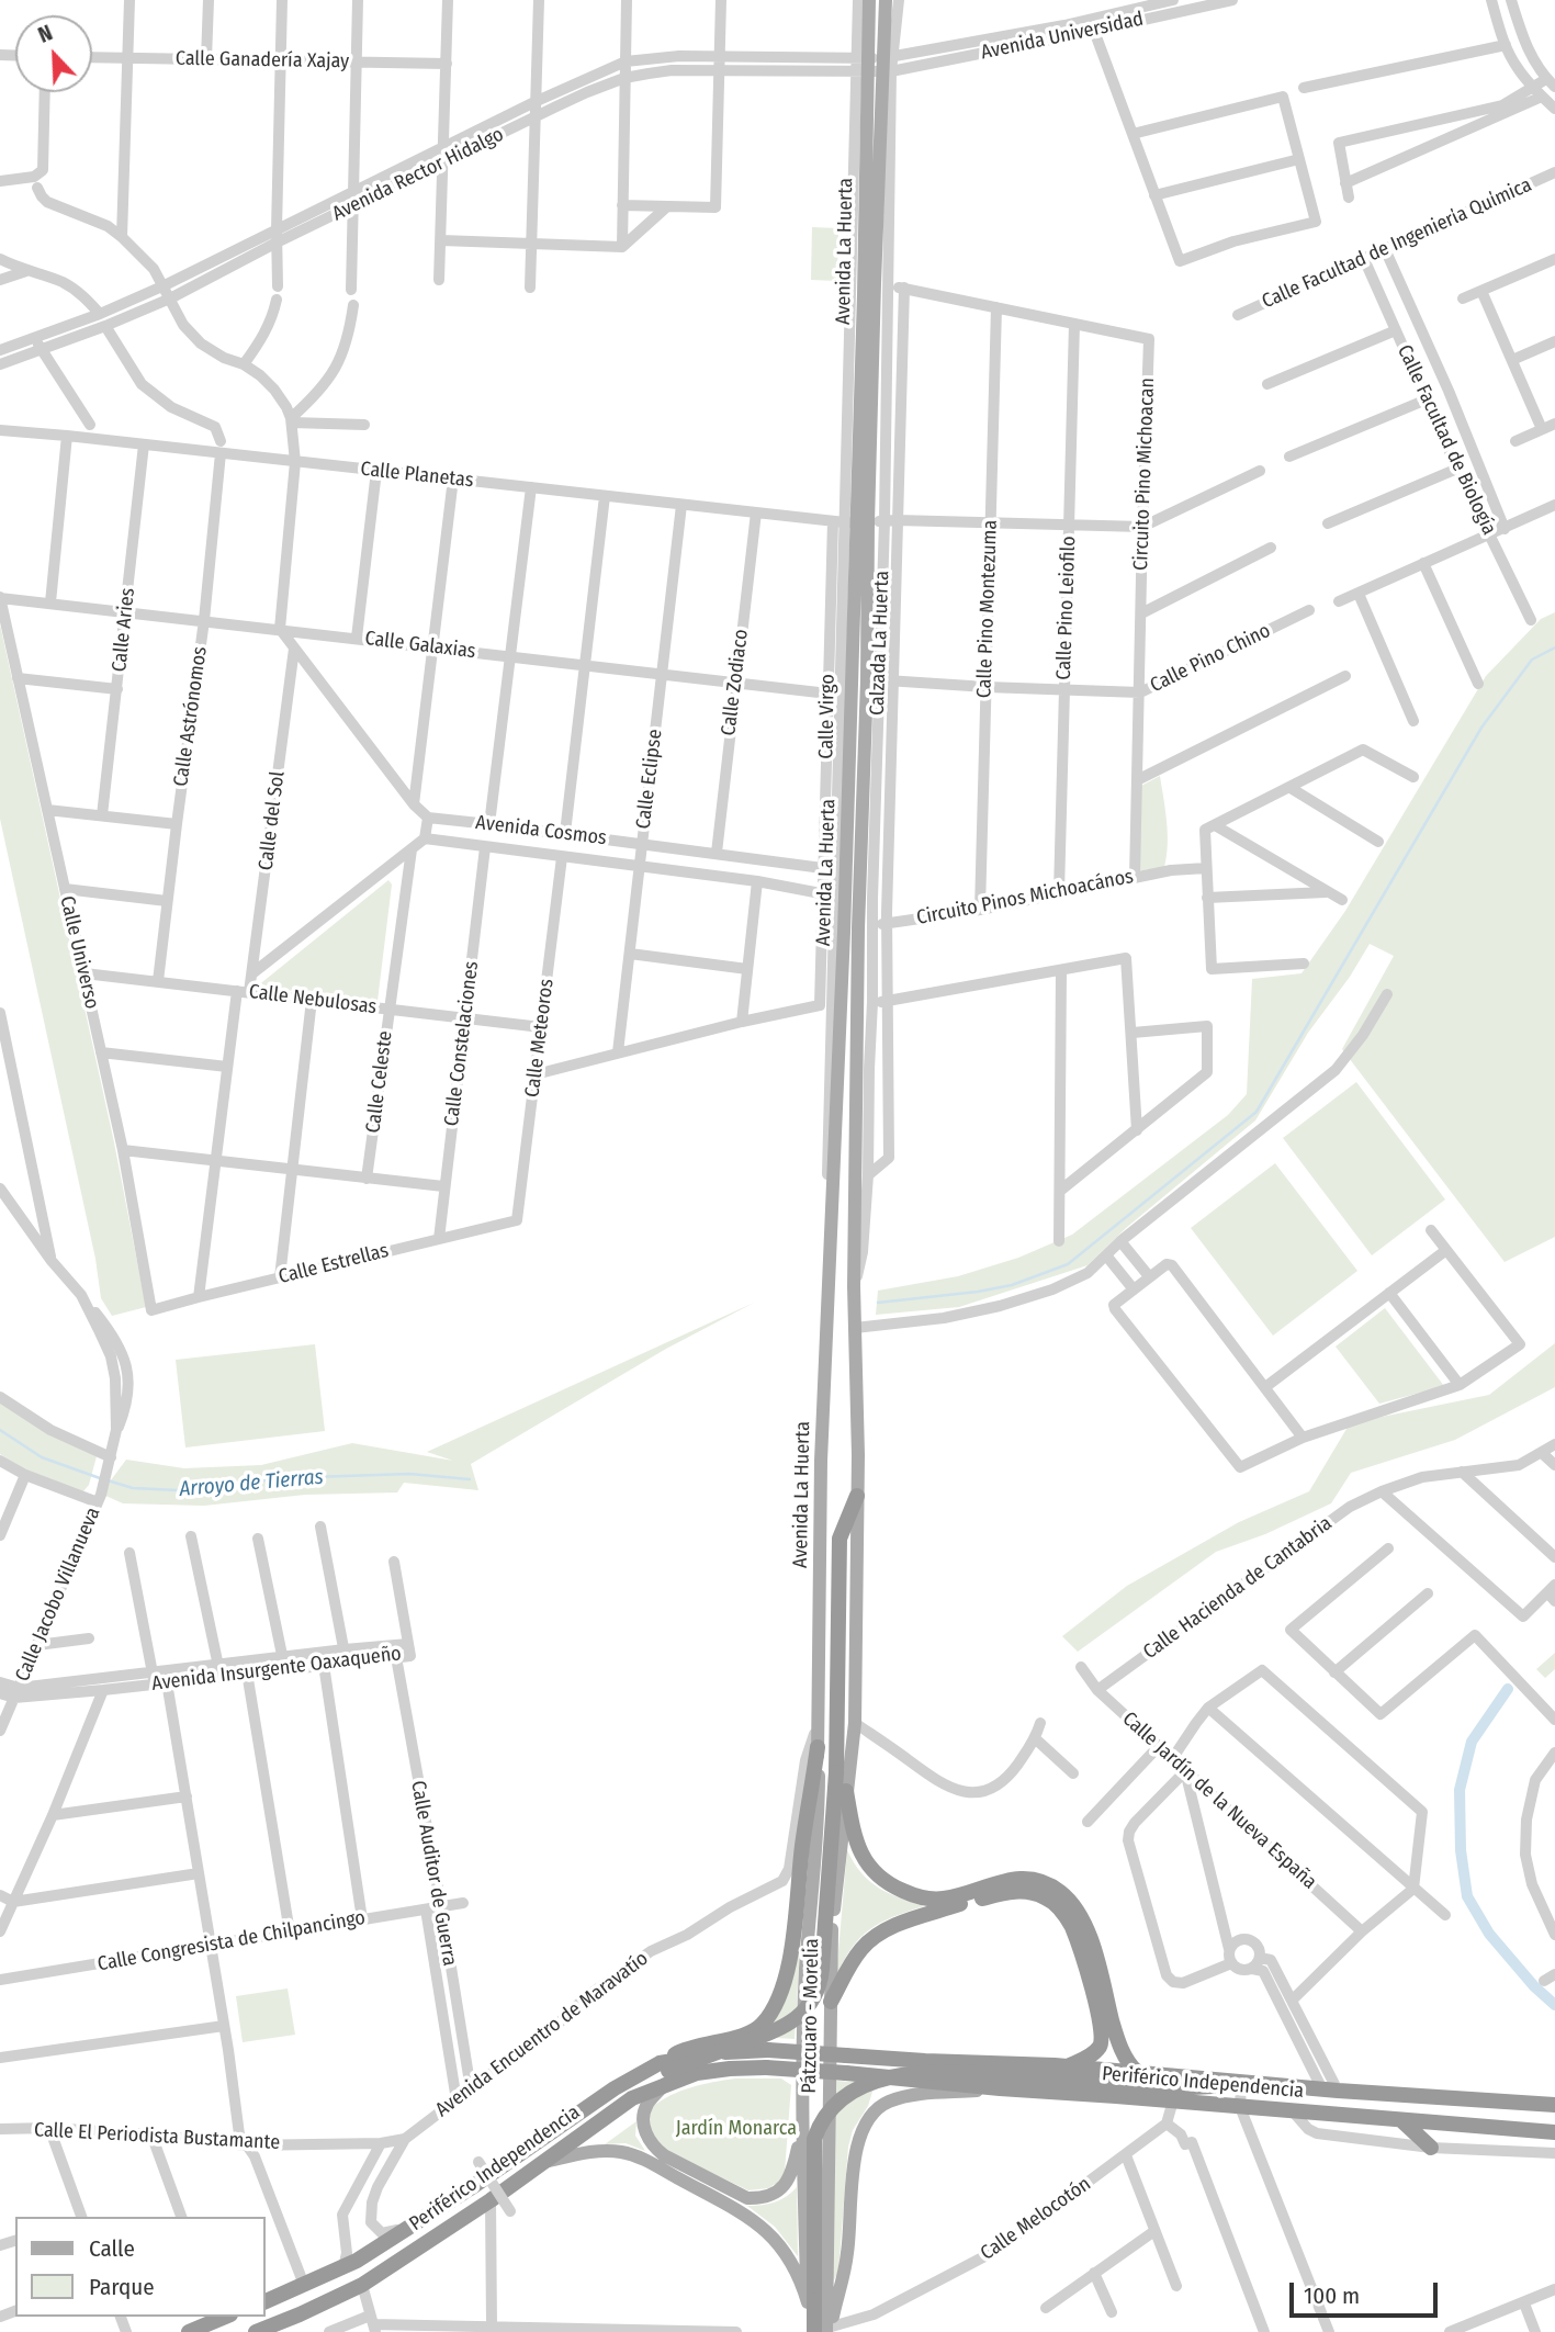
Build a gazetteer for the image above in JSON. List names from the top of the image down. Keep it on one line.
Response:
{"streets":{"highway":["Periférico Independencia"],"main road":["Avenida La Huerta","Pátzcuaro - Morelia"],"street":["Avenida Universidad","Calle Ganadería Xajay","Avenida Rector Hidalgo","Calle Facultad de Ingenierίa Quίmica","Calle Facultad de Biología","Circuito Pino Michoacan","Calle Planetas","Calle Pino Leiofilo","Calle Pino Montezuma","Calle Aries","Calzada La Huerta","Calle Galaxias","Calle Pino Chino","Calle Zodiaco","Calle Astrónomos","Calle Virgo","Calle Eclipse","Calle del Sol","Avenida Cosmos","Circuito Pinos Michoacános","Calle Universo","Calle Nebulosas","Calle Meteoros","Calle Constelaciones","Calle Celeste","Calle Estrellas","Calle Hacienda de Cantabria","Calle Jacobo Villanueva","Avenida Insurgente Oaxaqueño","Calle Jardín de la Nueva España","Calle Auditor de Guerra","Calle Congresista de Chilpancingo","Avenida Encuentro de Maravatío","Calle El Periodista Bustamante","Calle Melocotón"]},"crossings":[["Avenida Universidad","Avenida La Huerta"],["Avenida Rector Hidalgo","Avenida La Huerta"],["Calle Facultad de Ingenierίa Quίmica","Calle Facultad de Biología"],["Avenida La Huerta","Circuito Pino Michoacan"],["Avenida La Huerta","Calle Planetas"],["Avenida La Huerta","Calzada La Huerta"],["Avenida La Huerta","Calle Galaxias"],["Avenida La Huerta","Calle Pino Chino"],["Avenida La Huerta","Calle Virgo"],["Avenida La Huerta","Avenida Cosmos"],["Avenida La Huerta","Circuito Pinos Michoacános"],["Avenida La Huerta","Pátzcuaro - Morelia"],["Avenida La Huerta","Avenida Encuentro de Maravatío"],["Circuito Pino Michoacan","Calle Planetas"],["Circuito Pino Michoacan","Calle Pino Leiofilo"],["Circuito Pino Michoacan","Calle Pino Montezuma"],["Circuito Pino Michoacan","Calzada La Huerta"],["Circuito Pino Michoacan","Calle Pino Chino"],["Circuito Pino Michoacan","Circuito Pinos Michoacános"],["Calle Planetas","Calle Pino Leiofilo"],["Calle Planetas","Calle Pino Montezuma"],["Calle Planetas","Calle Aries"],["Calle Planetas","Calzada La Huerta"],["Calle Planetas","Calle Zodiaco"],["Calle Planetas","Calle Astrónomos"],["Calle Planetas","Calle Virgo"],["Calle Planetas","Calle Eclipse"],["Calle Pino Leiofilo","Calle Pino Chino"],["Calle Pino Leiofilo","Circuito Pinos Michoacános"],["Calle Pino Montezuma","Calle Pino Chino"],["Calle Pino Montezuma","Circuito Pinos Michoacános"],["Calle Aries","Calle Galaxias"],["Calzada La Huerta","Calle Pino Chino"],["Calzada La Huerta","Calle Virgo"],["Calzada La Huerta","Avenida Cosmos"],["Calzada La Huerta","Circuito Pinos Michoacános"],["Calle Galaxias","Calle Zodiaco"],["Calle Galaxias","Calle Astrónomos"],["Calle Galaxias","Calle Virgo"],["Calle Galaxias","Calle Eclipse"],["Calle Galaxias","Calle Universo"],["Calle Zodiaco","Avenida Cosmos"],["Calle Astrónomos","Calle Nebulosas"],["Calle Virgo","Avenida Cosmos"],["Calle Eclipse","Avenida Cosmos"],["Calle del Sol","Calle Nebulosas"],["Calle del Sol","Calle Estrellas"],["Avenida Cosmos","Calle Meteoros"],["Avenida Cosmos","Calle Constelaciones"],["Calle Universo","Calle Nebulosas"],["Calle Universo","Calle Estrellas"],["Calle Nebulosas","Calle Meteoros"],["Calle Nebulosas","Calle Constelaciones"],["Calle Nebulosas","Calle Celeste"],["Calle Meteoros","Calle Estrellas"],["Calle Constelaciones","Calle Estrellas"],["Calle Hacienda de Cantabria","Calle Jardín de la Nueva España"],["Calle Jacobo Villanueva","Avenida Insurgente Oaxaqueño"],["Avenida Insurgente Oaxaqueño","Calle Auditor de Guerra"],["Calle Auditor de Guerra","Calle Congresista de Chilpancingo"],["Calle Auditor de Guerra","Avenida Encuentro de Maravatío"],["Pátzcuaro - Morelia","Calle Melocotón"],["Avenida Encuentro de Maravatío","Calle El Periodista Bustamante"]],"water":["Arroyo de Tierras"],"parks":["Jardín Monarca"],"legend":["Calle","Parque"],"scale_bar":"100 m","north":"top left"}
